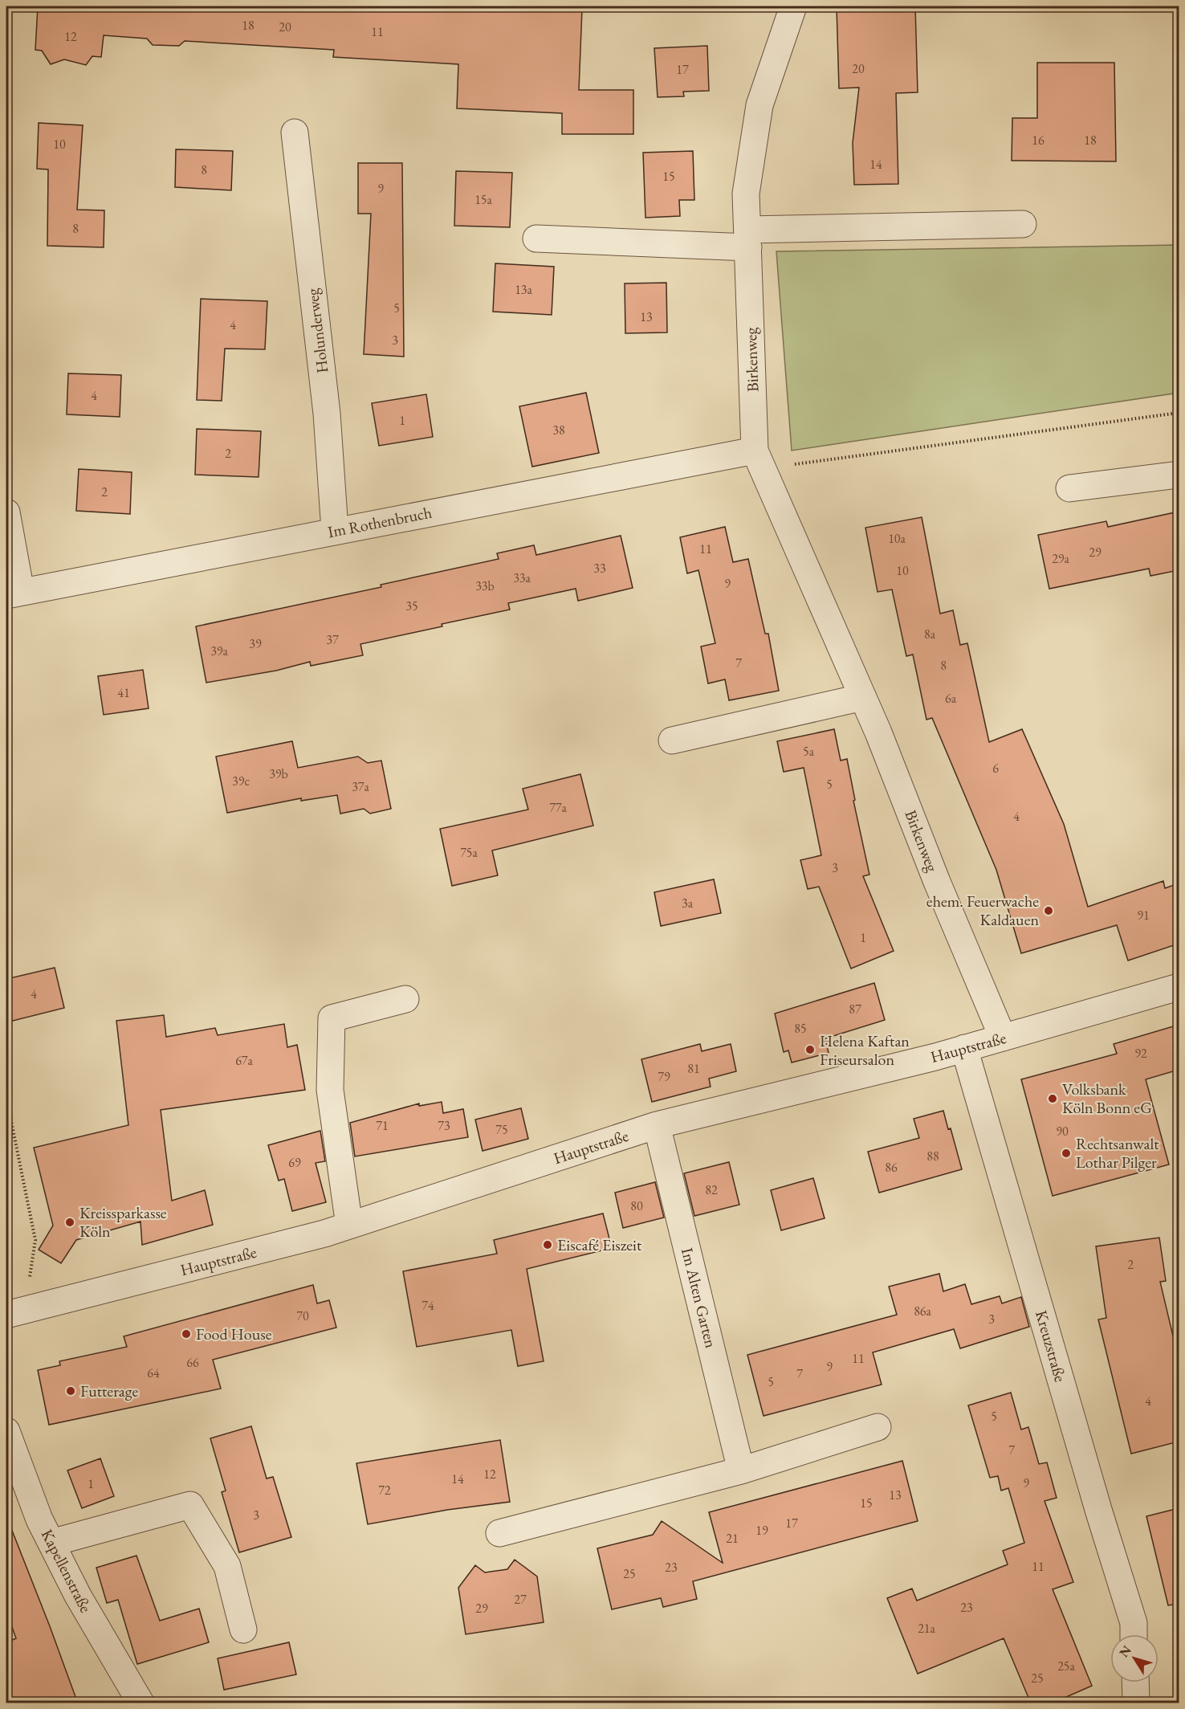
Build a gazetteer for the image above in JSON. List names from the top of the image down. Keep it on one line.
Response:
{"streets":{"street":["Holunderweg","Birkenweg","Im Rothenbruch","Hauptstraße","Im Alten Garten","Kreuzstraße","Kapellenstraße"]},"crossings":[["Holunderweg","Im Rothenbruch"],["Birkenweg","Im Rothenbruch"],["Birkenweg","Hauptstraße"],["Hauptstraße","Im Alten Garten"],["Hauptstraße","Kreuzstraße"]],"places":["ehem. Feuerwache Kaldauen","Helena Kaftan Friseursalon","Volksbank Köln Bonn eG","Rechtsanwalt Lothar Pilger","Kreissparkasse Köln","Eiscafé Eiszeit","Food House","Futterage"],"house_numbers":["18","20","11","12","20","17","16","18","10","14","8","15","9","15a","8","13a","5","13","4","3","4","1","38","2","2","10a","11","29","29a","33","10","33a","9","33b","35","8a","37","39","39a","7","8","41","6a","5a","6","39b","39c","5","37a","77a","4","75a","3","3a","91","1","4","87","85","92","67a","81","79","71","73","75","90","88","69","86","82","80","2","74","86a","70","3","11","66","9","64","7","5","4","5","7","12","14","9","1","72","13","15","3","17","19","21","11","23","25","27","23","29","21a","25a","25"],"north":"top left"}
